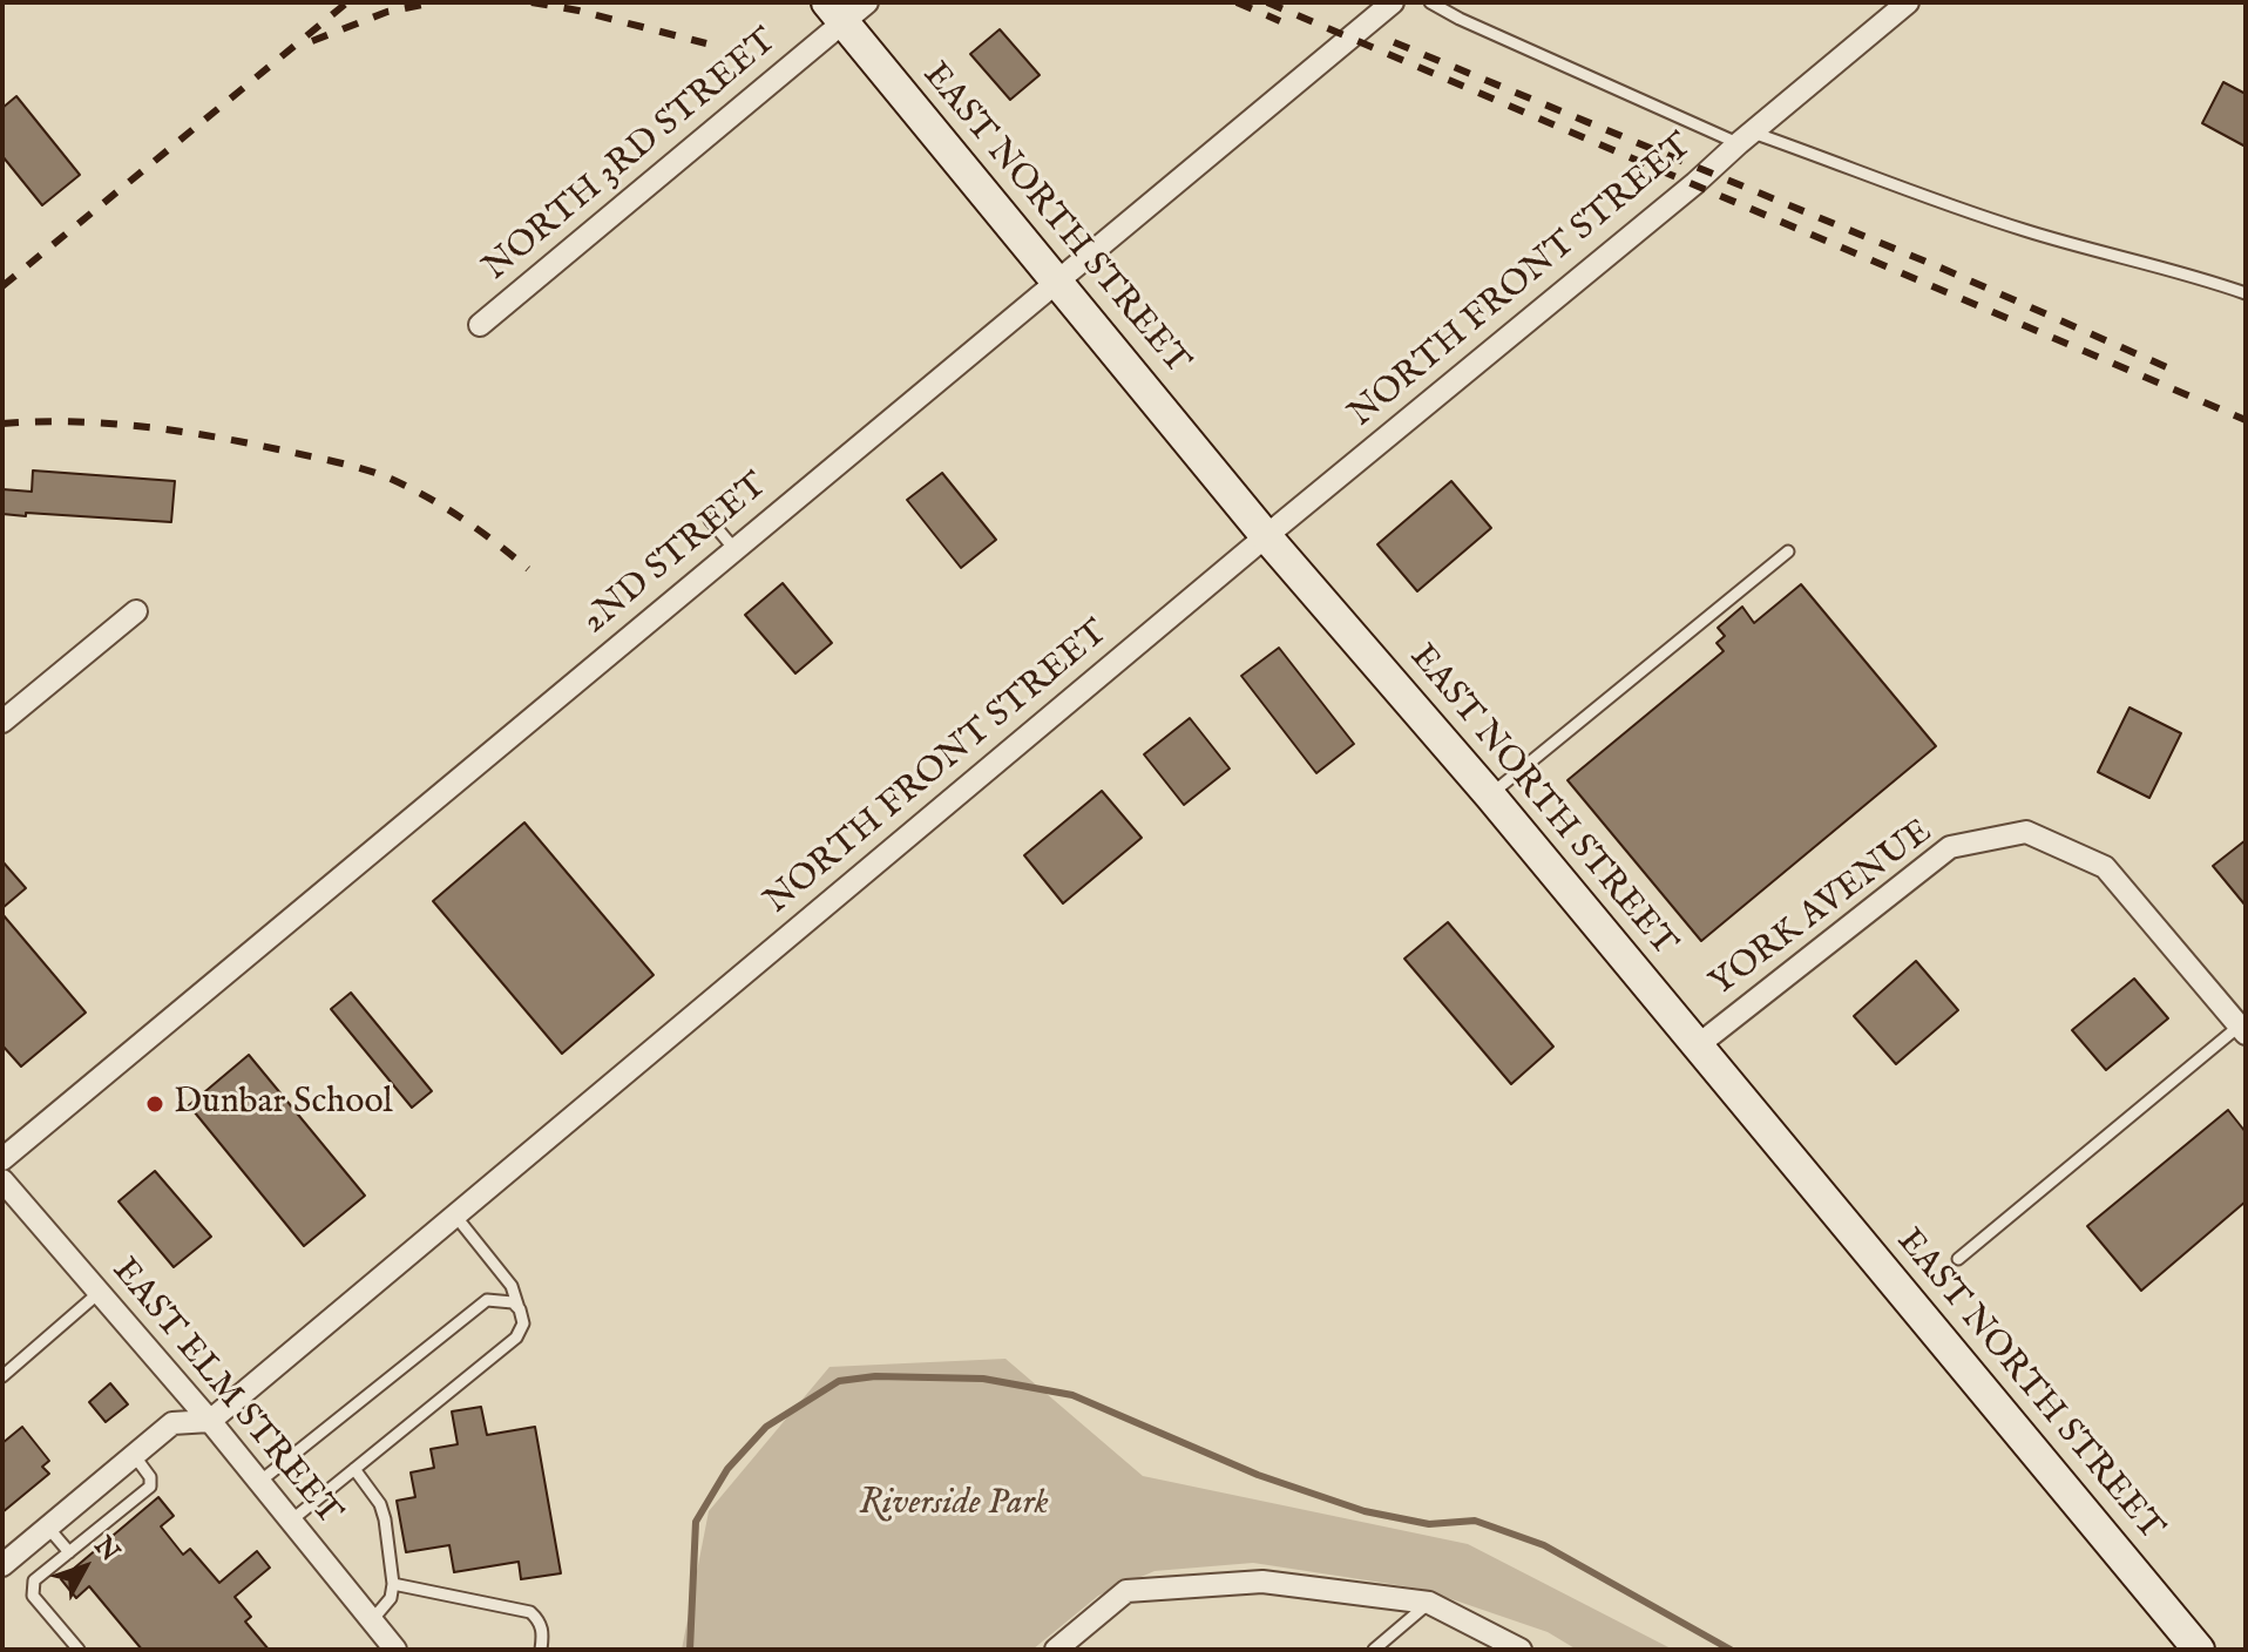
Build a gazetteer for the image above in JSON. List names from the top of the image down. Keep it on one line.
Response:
{"streets":{"street":["NORTH 3RD STREET","EAST NORTH STREET","NORTH FRONT STREET","2ND STREET","YORK AVENUE","EAST ELM STREET"]},"crossings":[["NORTH 3RD STREET","EAST NORTH STREET"],["EAST NORTH STREET","NORTH FRONT STREET"],["EAST NORTH STREET","2ND STREET"],["EAST NORTH STREET","YORK AVENUE"],["NORTH FRONT STREET","EAST ELM STREET"]],"parks":["Riverside Park"],"places":["Dunbar School"],"north":"top right"}
